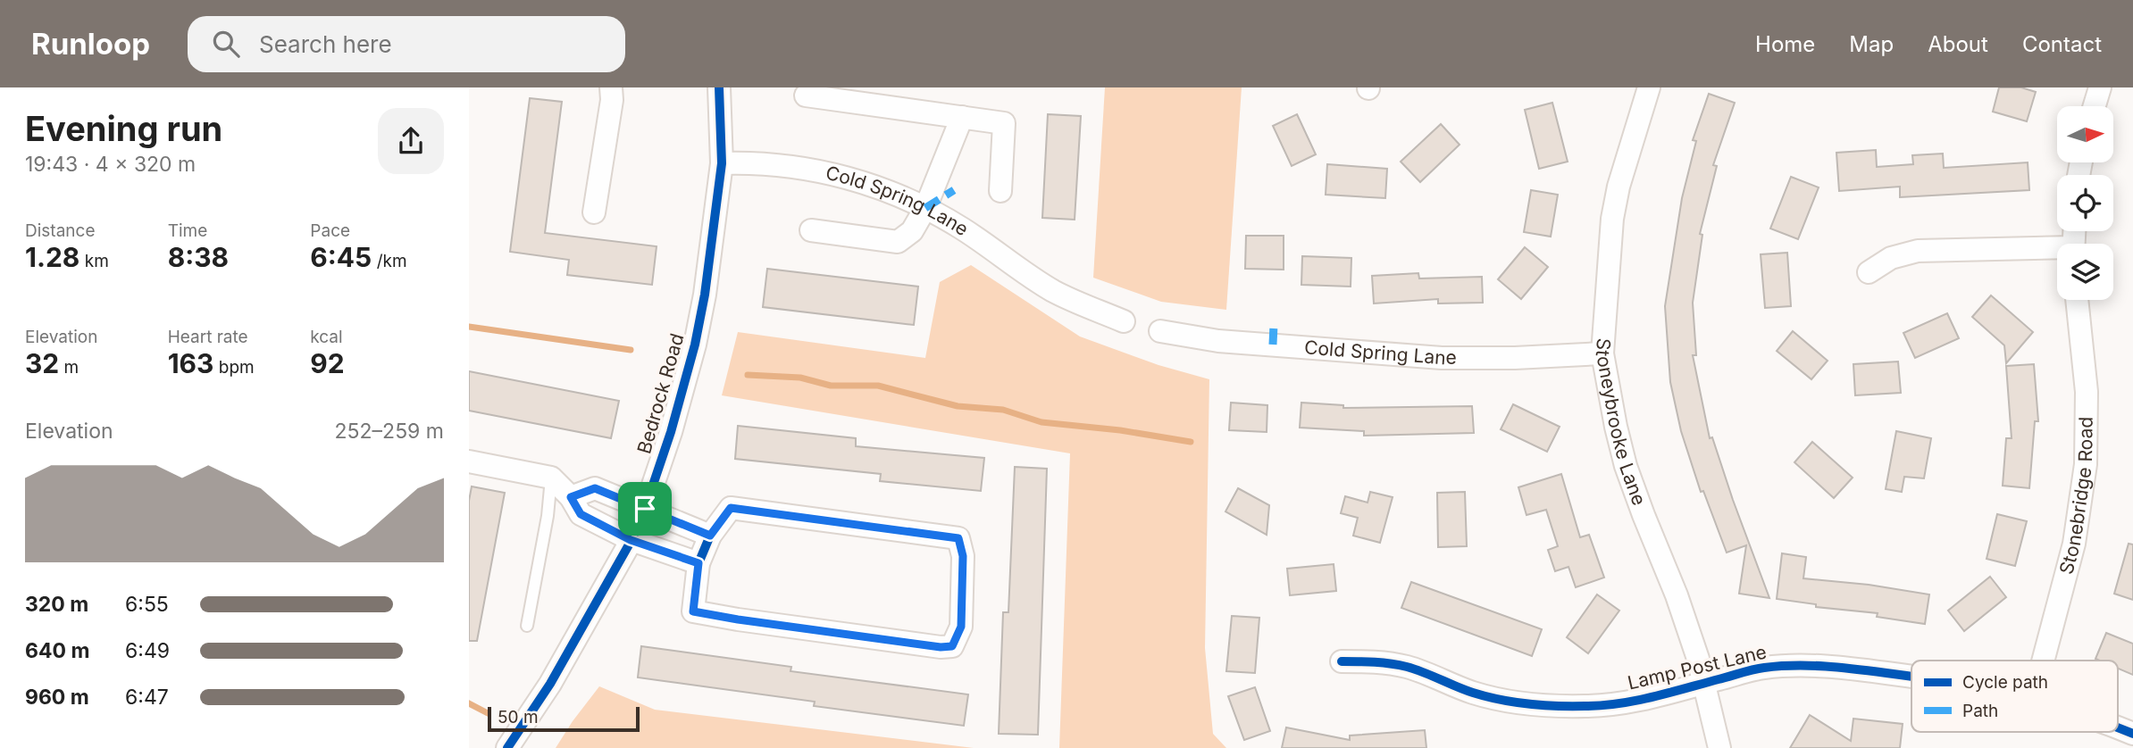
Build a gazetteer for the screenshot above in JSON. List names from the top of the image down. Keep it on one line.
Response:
{"streets":{"street":["Cold Spring Lane","Bedrock Road","Stoneybrooke Lane","Stonebridge Road","Lamp Post Lane"]},"crossings":[["Cold Spring Lane","Bedrock Road"],["Cold Spring Lane","Stoneybrooke Lane"],["Stoneybrooke Lane","Lamp Post Lane"]],"legend":["Cycle path","Path"],"scale_bar":"50 m","north":"right","page":{"header":"Runloop","search":"Search here","nav":["Home","Map","About","Contact"],"heading":["Evening run","19:43 · 4 × 320 m"],"stats":[["Distance","1.28 km"],["Time","8:38"],["Pace","6:45 /km"],["Elevation","32 m"],["Heart rate","163 bpm"],["kcal","92"]],"chart":["Elevation","252–259 m"],"list":[{"name":"320 m","note":"6:55"},{"name":"640 m","note":"6:49"},{"name":"960 m","note":"6:47"}],"scale":"50 m"}}
